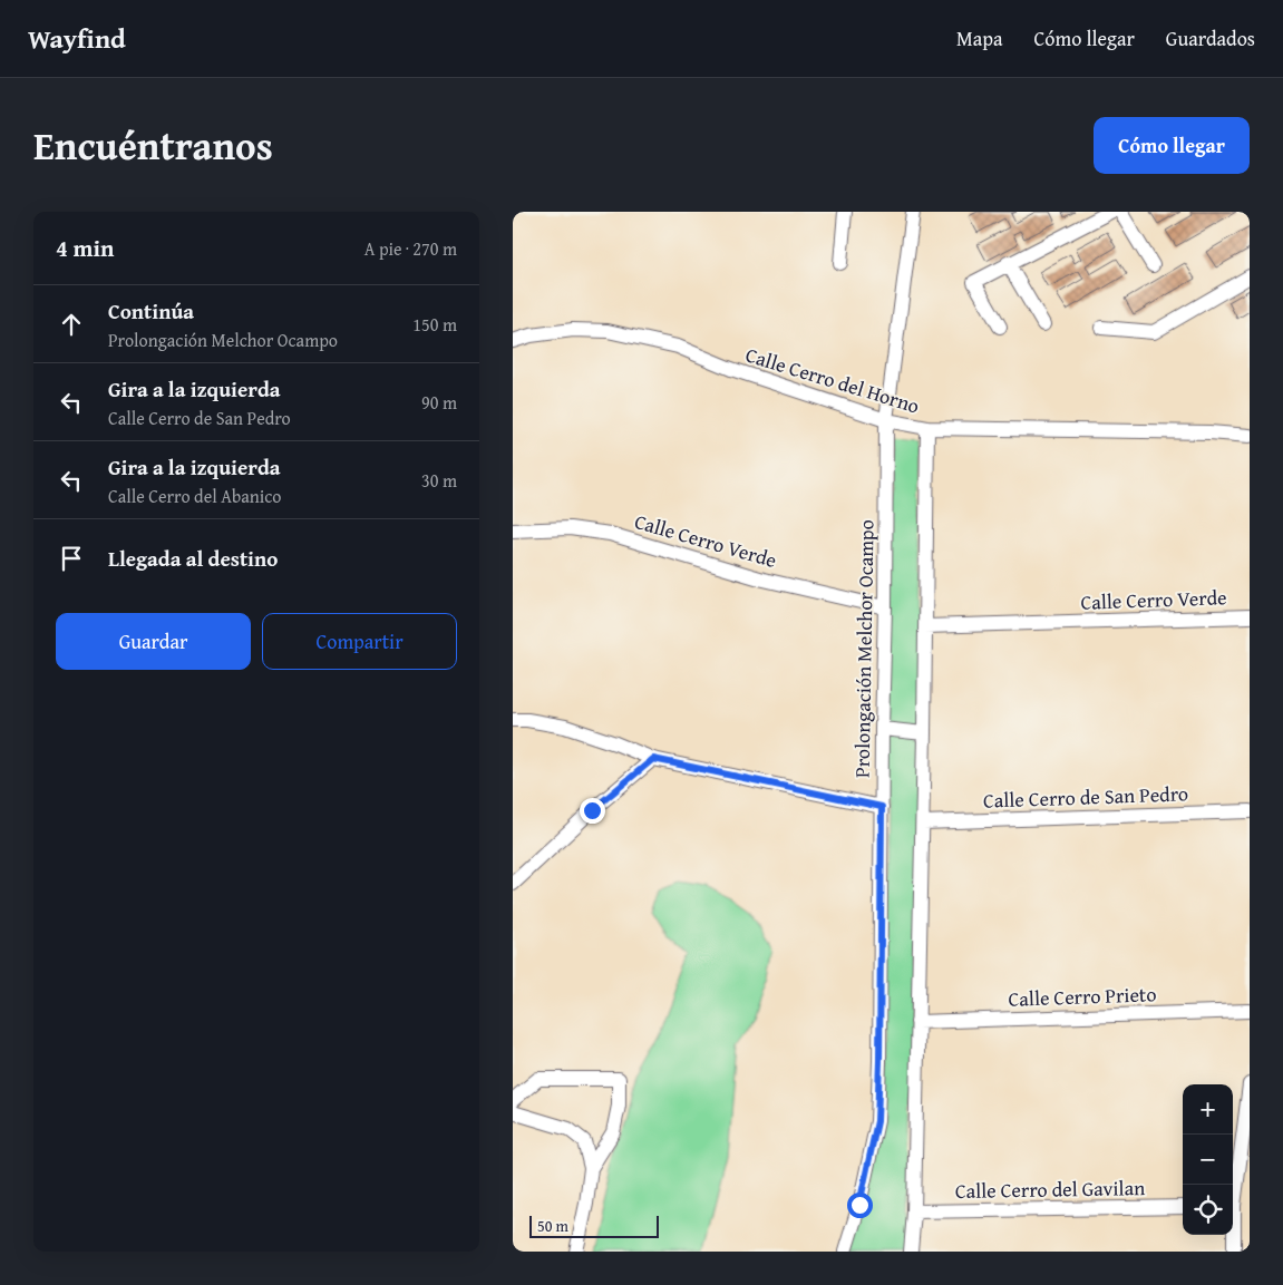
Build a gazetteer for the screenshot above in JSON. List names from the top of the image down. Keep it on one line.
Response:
{"streets":{"street":["Calle Cerro del Horno","Calle Cerro Verde","Prolongación Melchor Ocampo","Calle Cerro de San Pedro","Calle Cerro Prieto","Calle Cerro del Gavilan"]},"crossings":[["Calle Cerro del Horno","Prolongación Melchor Ocampo"],["Calle Cerro Verde","Prolongación Melchor Ocampo"]],"scale_bar":"50 m","page":{"header":"Wayfind","nav":["Mapa","Cómo llegar","Guardados"],"title":"Encuéntranos","buttons":["Cómo llegar",["Guardar","Compartir"]],"heading":["4 min","A pie · 270 m"],"list":[["Continúa","Prolongación Melchor Ocampo","150 m"],["Gira a la izquierda","Calle Cerro de San Pedro","90 m"],["Gira a la izquierda","Calle Cerro del Abanico","30 m"],"Llegada al destino"],"map_buttons":["+","−"],"scale":"50 m"}}
